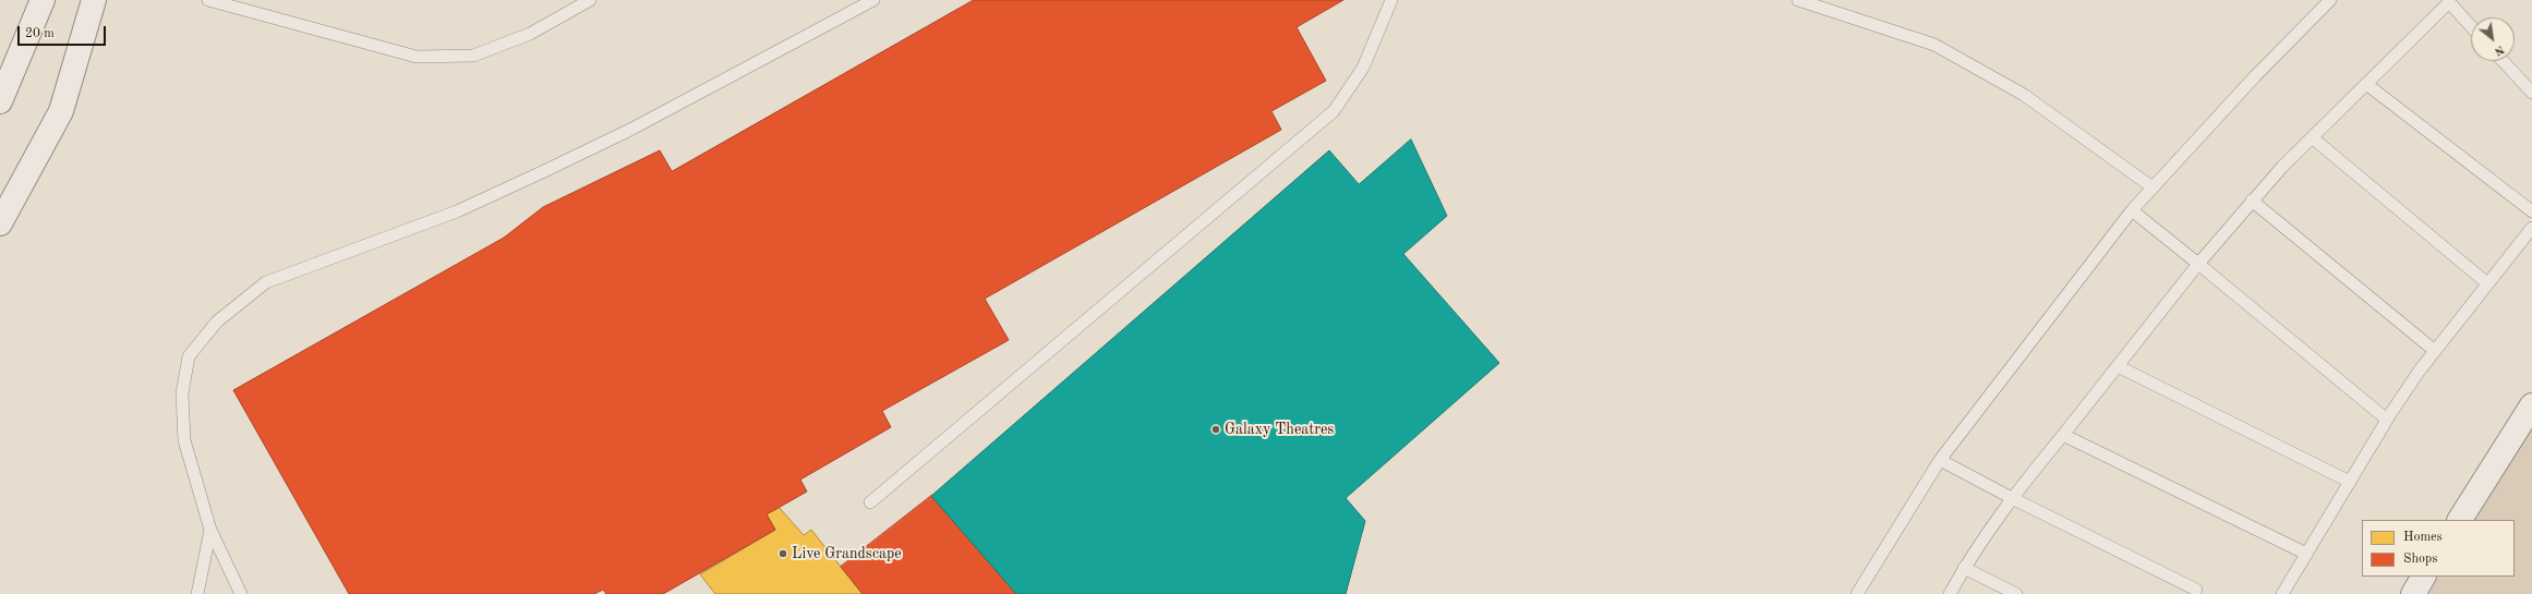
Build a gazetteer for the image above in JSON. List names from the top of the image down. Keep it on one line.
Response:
{"places":["Galaxy Theatres","Live Grandscape"],"legend":["Homes","Shops"],"scale_bar":"20 m","north":"bottom right"}
